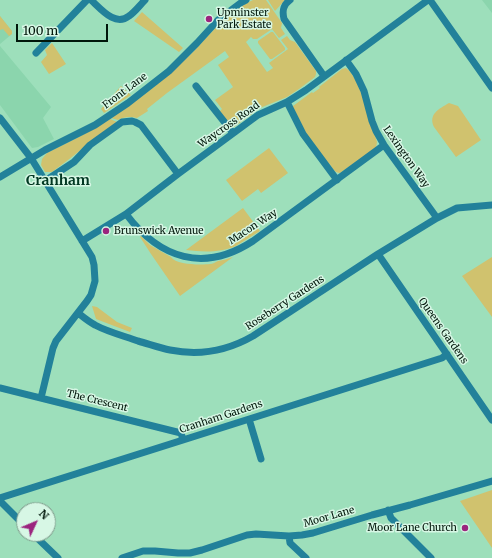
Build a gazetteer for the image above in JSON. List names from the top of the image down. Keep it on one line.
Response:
{"streets":{"street":["Front Lane","Waycross Road","Lexington Way","Macon Way","Roseberry Gardens","Queens Gardens","The Crescent","Cranham Gardens","Moor Lane"]},"crossings":[["Waycross Road","Lexington Way"],["Waycross Road","Macon Way"],["Lexington Way","Macon Way"],["Lexington Way","Roseberry Gardens"],["Roseberry Gardens","Queens Gardens"],["Queens Gardens","Cranham Gardens"],["The Crescent","Cranham Gardens"]],"districts":["Cranham"],"places":["Upminster Park Estate","Brunswick Avenue","Moor Lane Church"],"scale_bar":"100 m","north":"top right"}
